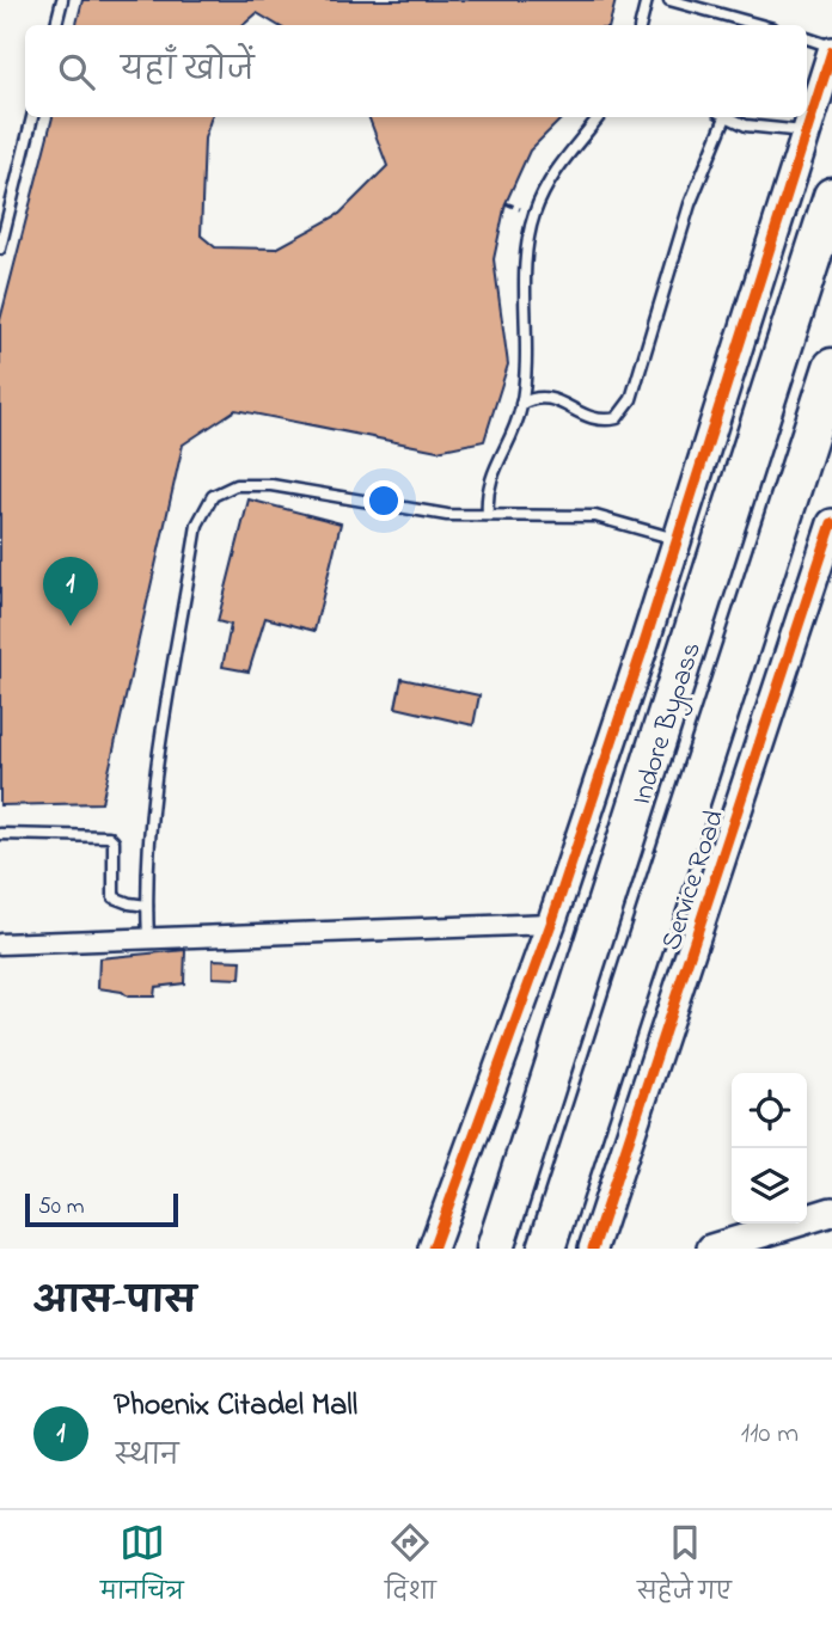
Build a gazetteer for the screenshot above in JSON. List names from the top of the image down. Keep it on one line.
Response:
{"streets":{"highway":["Indore Bypass"],"street":["Service Road"]},"scale_bar":"50 m","page":{"search":"यहाँ खोजें","pins":"1","scale":"50 m","heading":"आस-पास","list":[{"mark":"1","name":"Phoenix Citadel Mall","note":"स्थान","value":"110 m"}],"nav":["मानचित्र","दिशा","सहेजे गए"]}}
